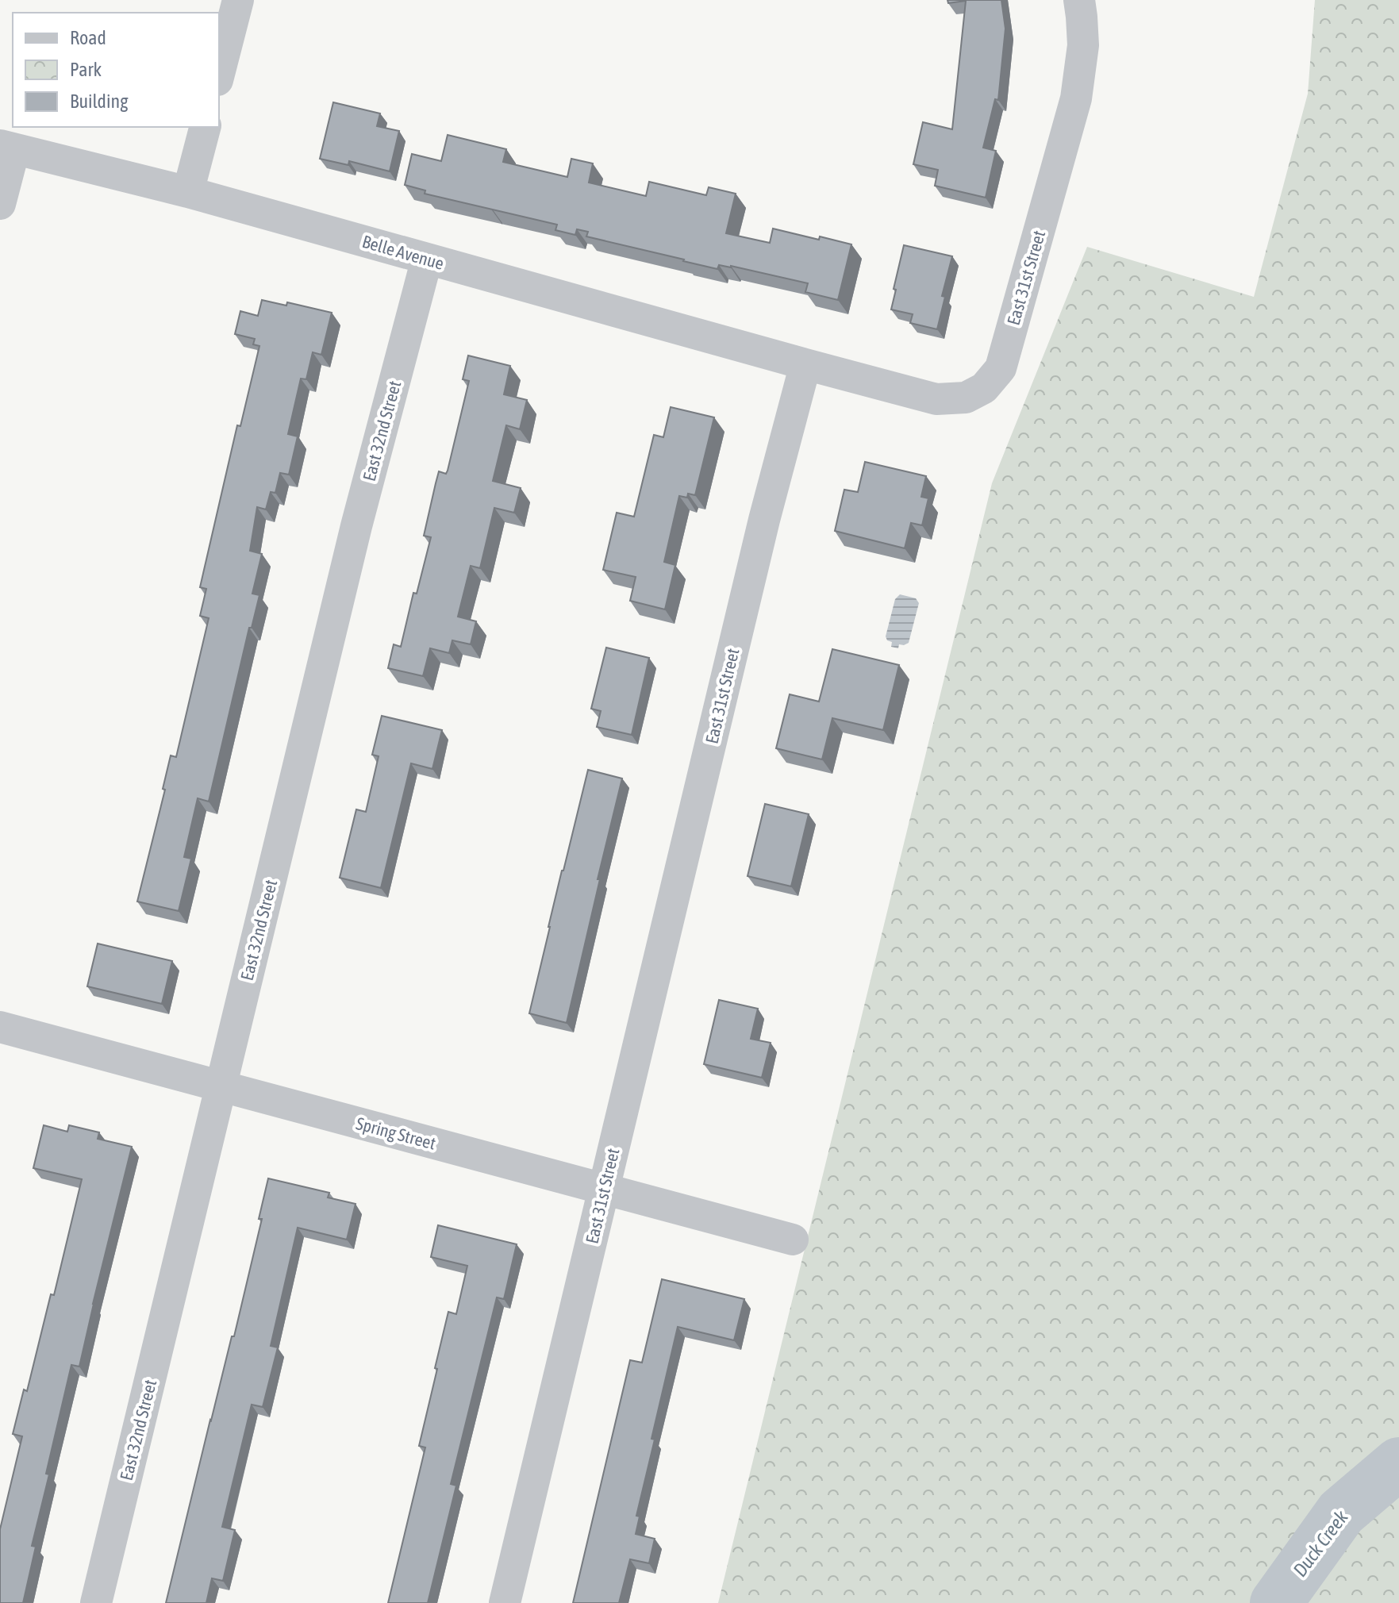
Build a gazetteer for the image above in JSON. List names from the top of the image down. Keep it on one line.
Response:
{"streets":{"street":["Belle Avenue","East 31st Street","East 32nd Street","Spring Street"]},"crossings":[["Belle Avenue","East 31st Street"],["Belle Avenue","East 32nd Street"],["East 31st Street","Spring Street"],["East 32nd Street","Spring Street"]],"water":["Duck Creek"],"legend":["Road","Park","Building"]}
